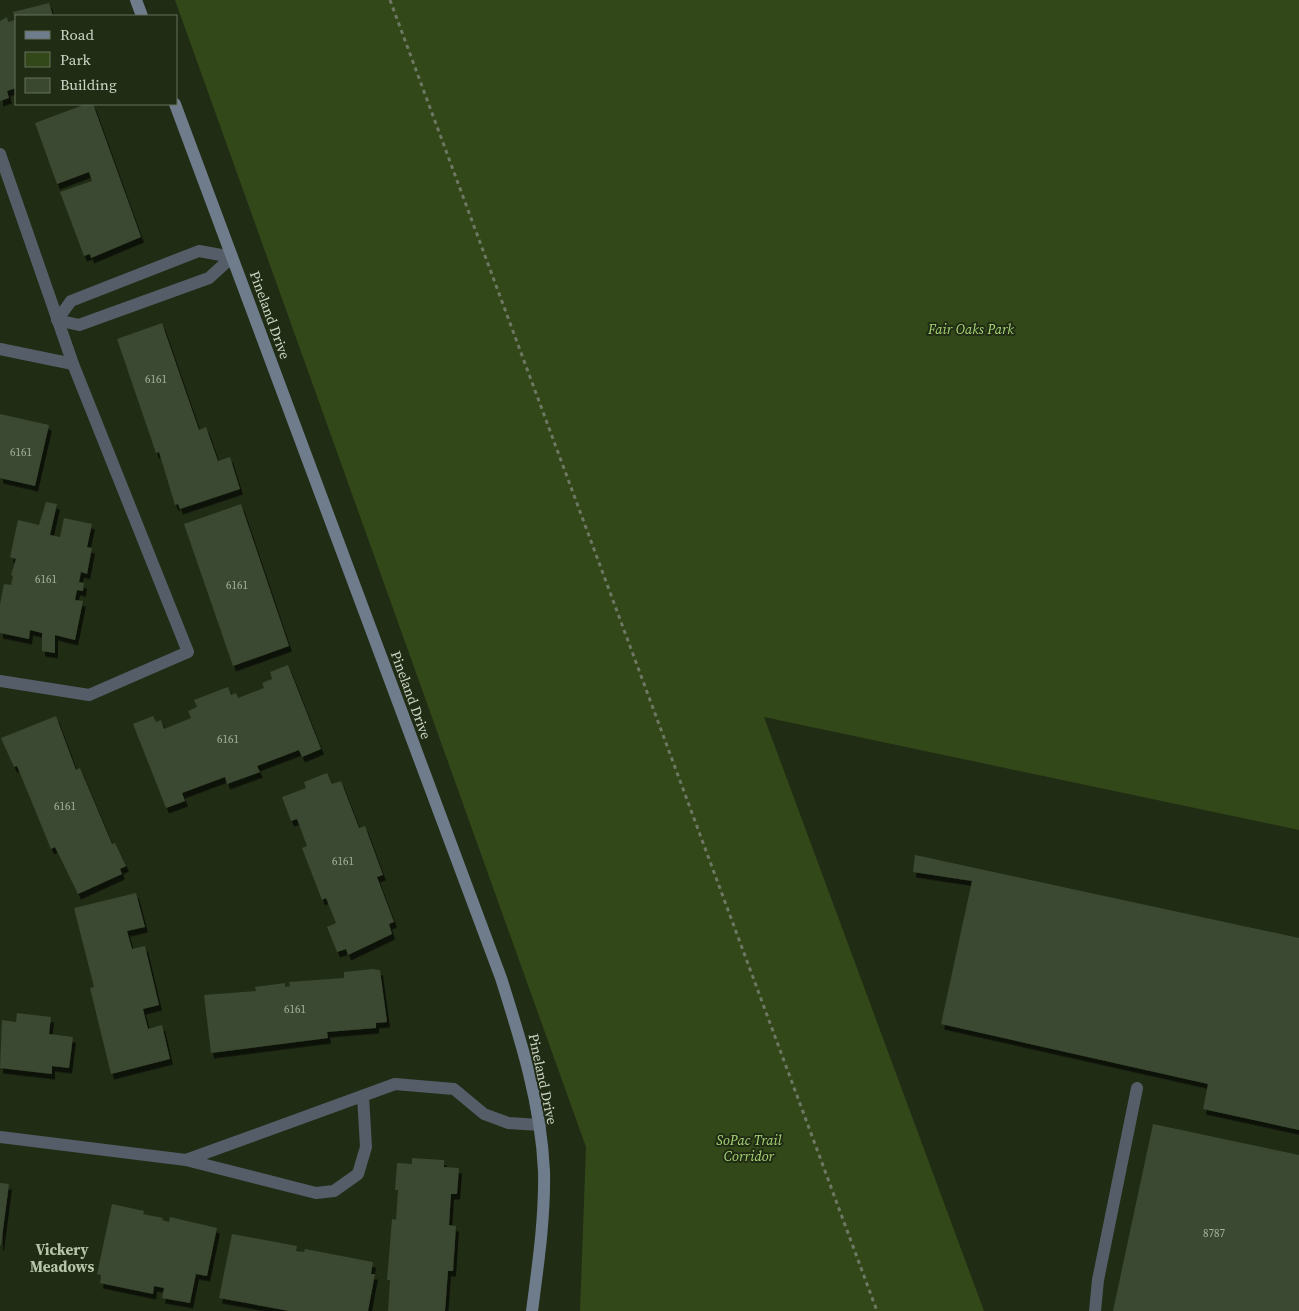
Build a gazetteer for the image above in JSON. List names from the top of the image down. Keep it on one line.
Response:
{"streets":{"street":["Pineland Drive"]},"districts":["Vickery Meadows"],"parks":["Fair Oaks Park","SoPac Trail Corridor"],"house_numbers":["6161","6161","6161","6161","6161","6161","6161","6161","8787"],"legend":["Road","Park","Building"]}
